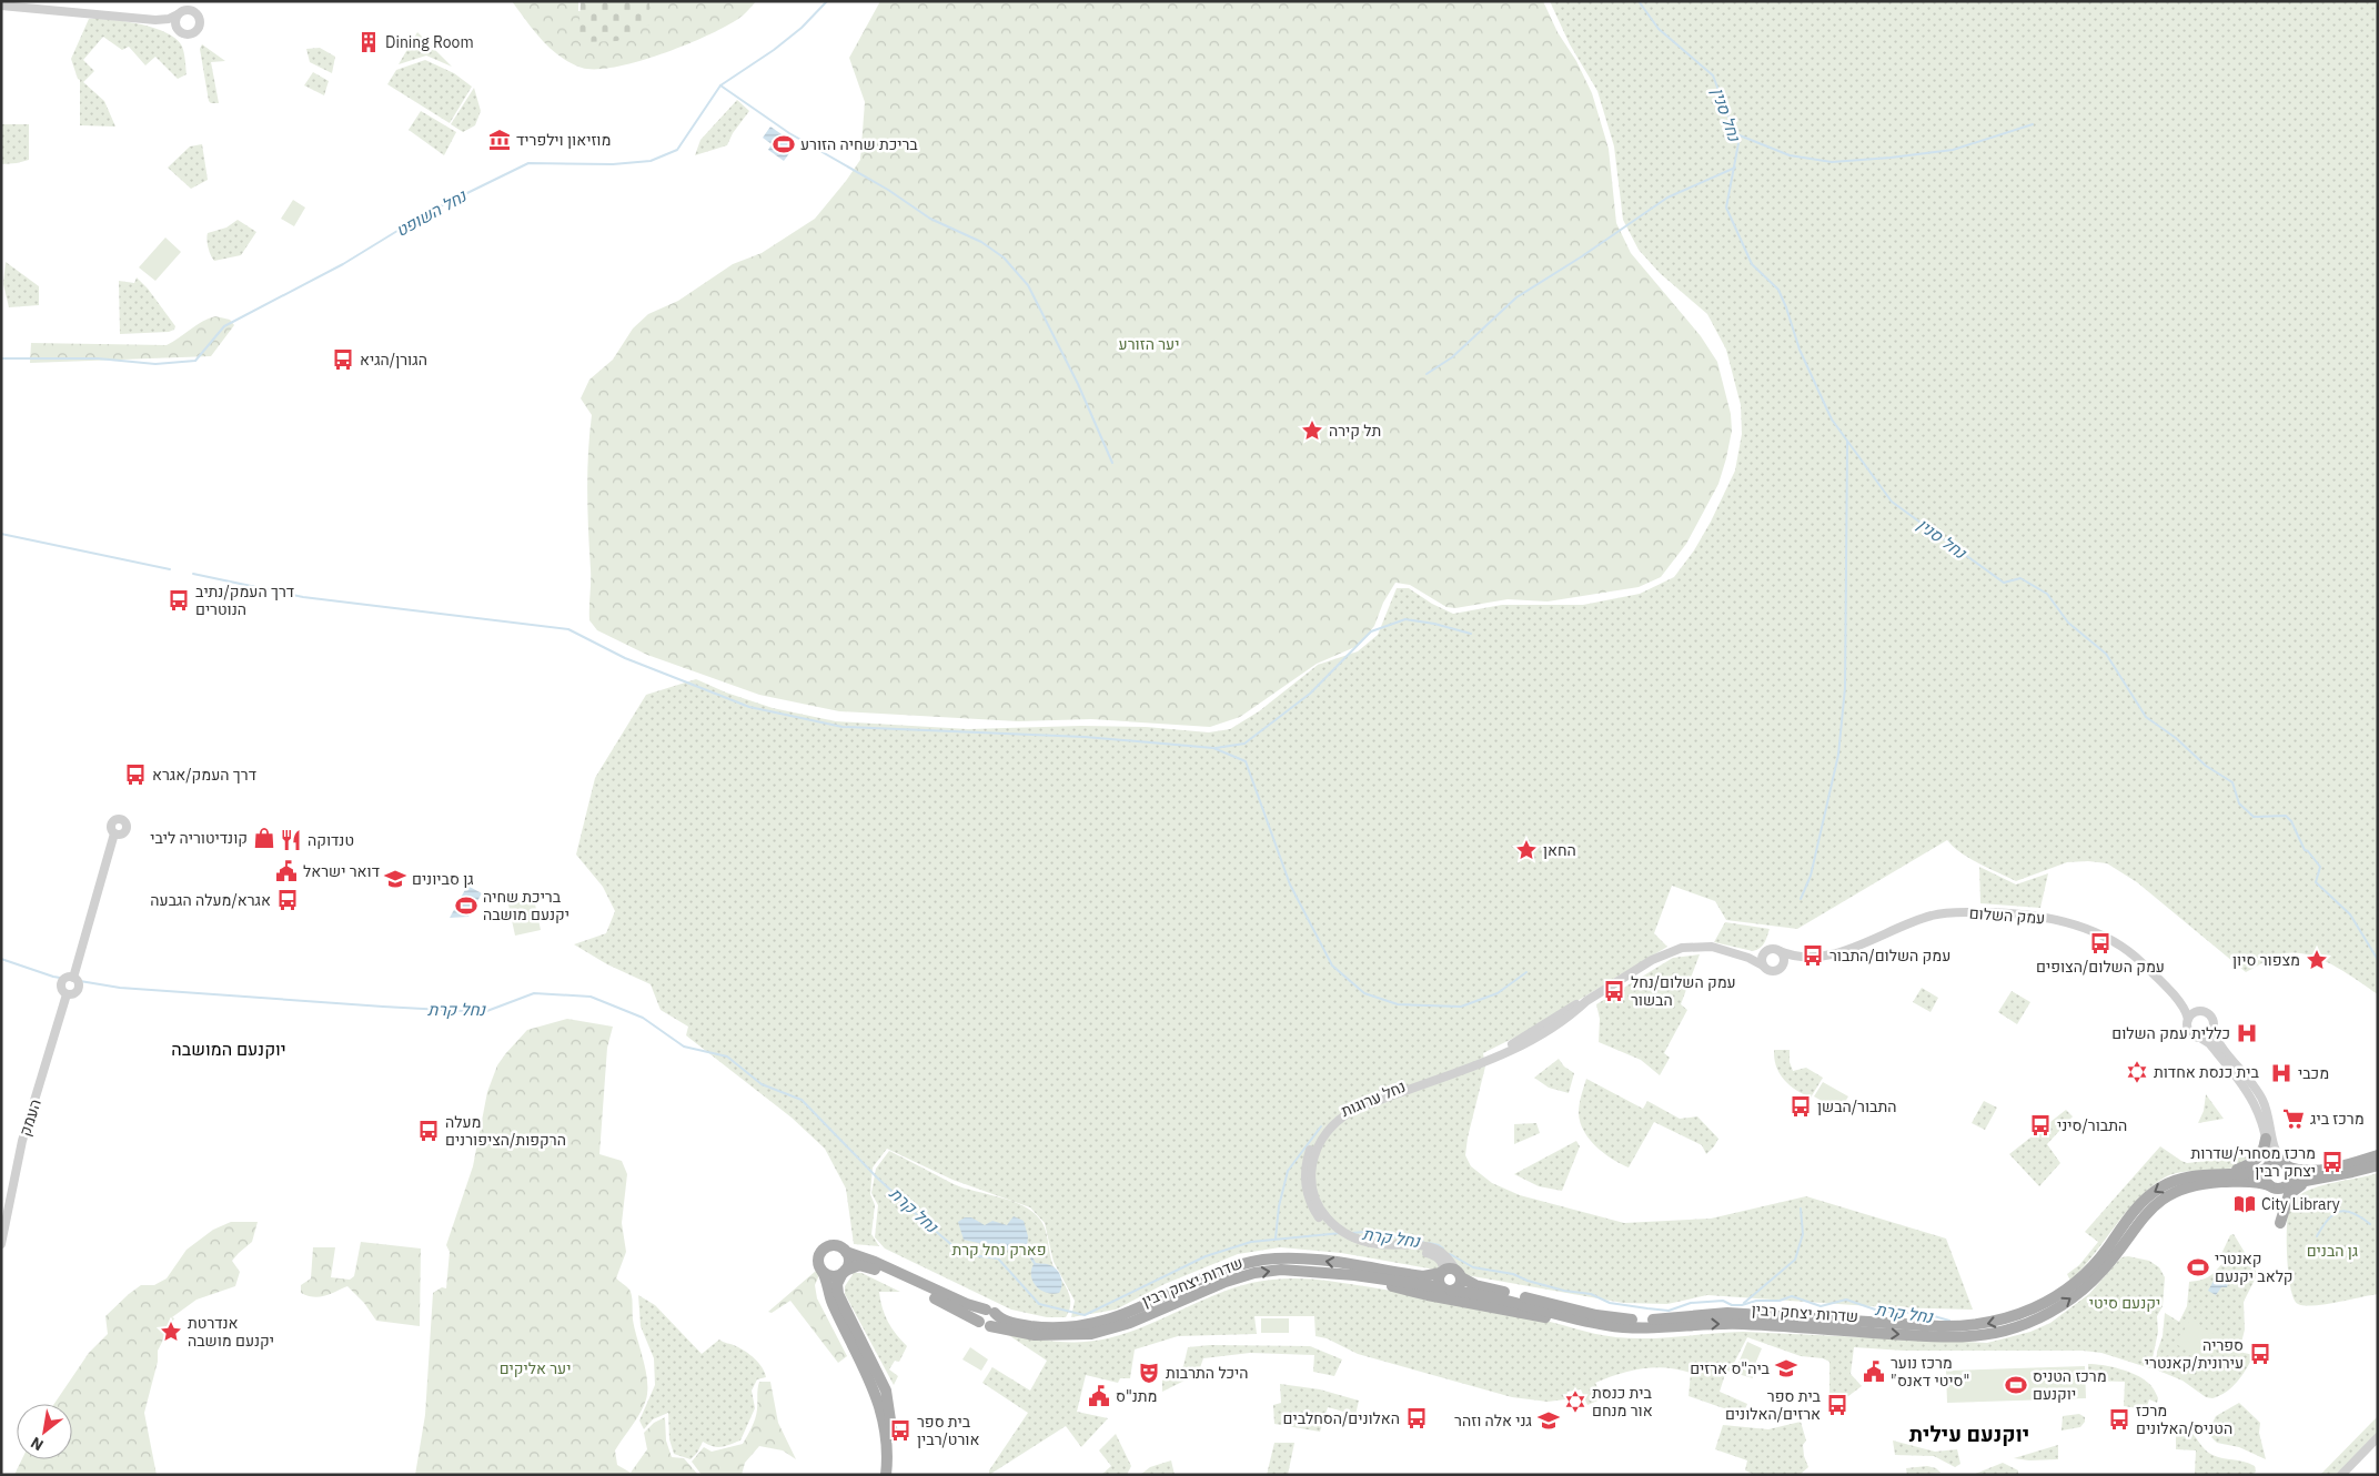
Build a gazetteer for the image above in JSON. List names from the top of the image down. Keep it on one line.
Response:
{"streets":{"main road":["שדרות יצחק רבין"],"street":["עמק השלום","נחל ערוגות","העמק"]},"crossings":[["עמק השלום","נחל ערוגות"],["נחל ערוגות","שדרות יצחק רבין"]],"districts":["יוקנעם המושבה","יוקנעם עילית"],"water":["נחל סנין","נחל השופט","נחל קרת"],"parks":["יער הזורע","פארק נחל קרת","גן הבנים","יקנעם סיטי","יער אליקים"],"places":{"building":["Dining Room"],"museum":["מוזיאון וילפריד"],"sports":["בריכת שחיה הזורע","בריכת שחיה יקנעם מושבה","קאנטרי קלאב יקנעם","מרכז הטניס יוקנעם"],"bus stop":["הגורן/הגיא","דרך העמק/נתיב הנוטרים","דרך העמק/אגרא","אגרא/מעלה הגבעה","עמק השלום/הצופים","עמק השלום/התבור","עמק השלום/נחל הבשור","התבור/הבשן","התבור/סיני","מעלה הרקפות/הציפורנים","מרכז מסחרי/שדרות יצחק רבין","ספריה עירונית/קאנטרי","בית ספר ארזים/האלונים","האלונים/הסחלבים","מרכז הטניס/האלונים","בית ספר אורט/רבין"],"place":["תל קירה","החאן","מצפור סיון","אנדרטת יקנעם מושבה"],"shop":["קונדיטוריה ליבי"],"restaurant":["טנדוקה"],"public building":["דואר ישראל","מרכז נוער \"סיטי דאנס\"","מתנ\"ס"],"school or university":["גן סביונים","ביה\"ס ארזים","גני אלה וזהר"],"hospital":["כללית עמק השלום","מכבי"],"synagogue":["בית כנסת אחדות","בית כנסת אור מנחם"],"supermarket":["מרכז ביג"],"library":["City Library"],"theatre":["היכל התרבות"]},"north":"bottom left"}
